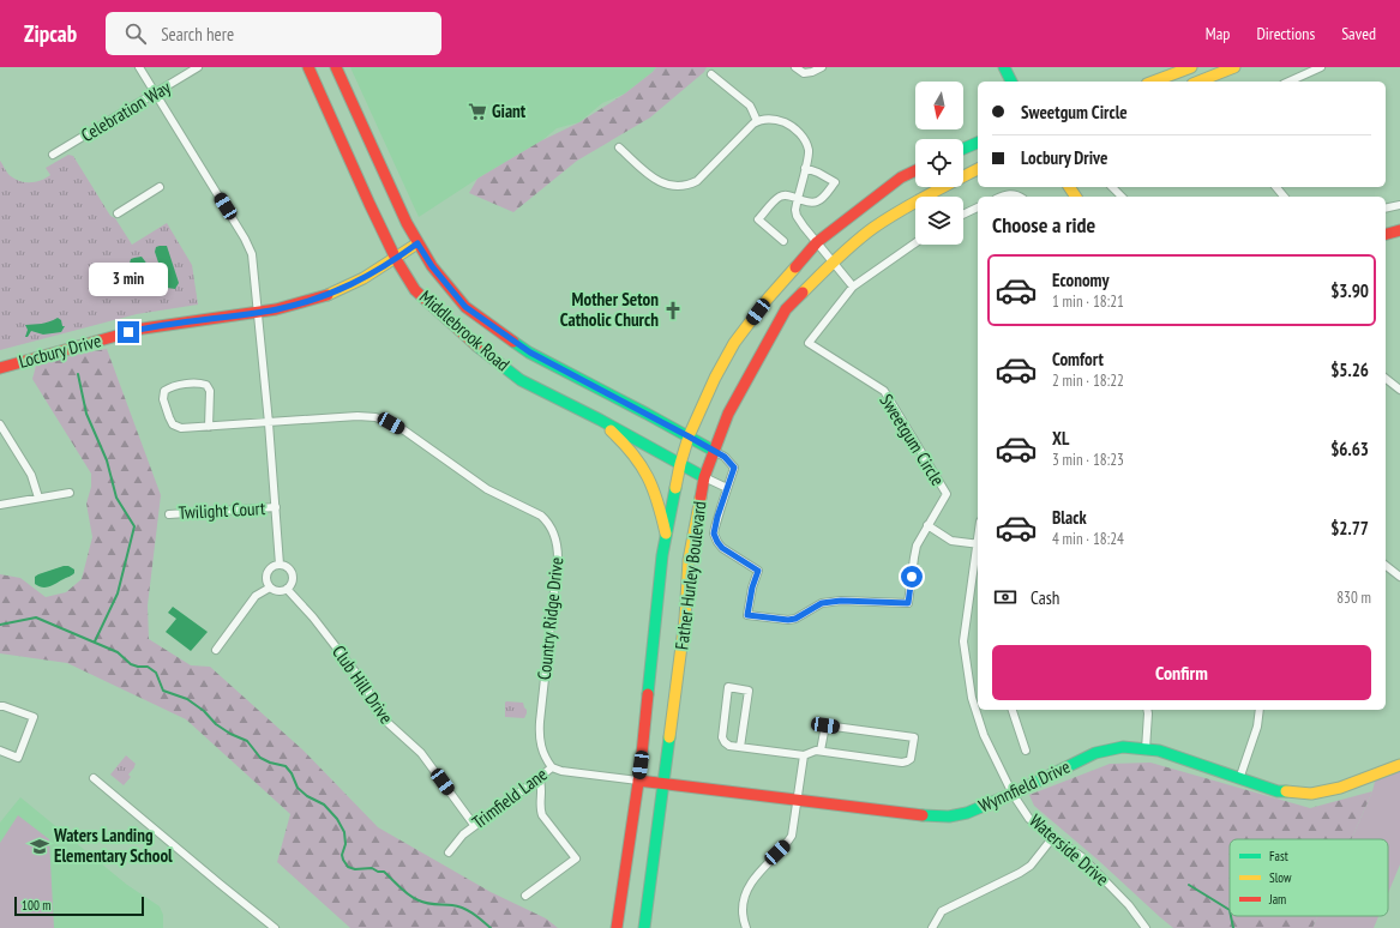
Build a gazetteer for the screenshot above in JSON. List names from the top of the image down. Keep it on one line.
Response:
{"streets":{"main road":["Middlebrook Road","Locbury Drive","Father Hurley Boulevard","Wynnfield Drive"],"street":["Celebration Way","Sweetgum Circle","Twilight Court","Country Ridge Drive","Club Hill Drive","Trimfield Lane","Waterside Drive"]},"crossings":[["Middlebrook Road","Locbury Drive"],["Middlebrook Road","Sweetgum Circle"],["Middlebrook Road","Father Hurley Boulevard"],["Sweetgum Circle","Father Hurley Boulevard"],["Father Hurley Boulevard","Wynnfield Drive"],["Father Hurley Boulevard","Trimfield Lane"],["Country Ridge Drive","Trimfield Lane"],["Club Hill Drive","Trimfield Lane"],["Wynnfield Drive","Trimfield Lane"],["Wynnfield Drive","Waterside Drive"]],"places":{"supermarket":["Giant"],"church":["Mother Seton Catholic Church"],"school or university":["Waters Landing Elementary School"]},"legend":["Fast","Slow","Jam"],"scale_bar":"100 m","north":"bottom","page":{"header":"Zipcab","search":"Search here","nav":["Map","Directions","Saved"],"banner":["Sweetgum Circle","Locbury Drive"],"heading":"Choose a ride","list":[{"name":"Economy","note":"1 min · 18:21","value":"$3.90"},{"name":"Comfort","note":"2 min · 18:22","value":"$5.26"},{"name":"XL","note":"3 min · 18:23","value":"$6.63"},{"name":"Black","note":"4 min · 18:24","value":"$2.77"}],"bubble":"3 min","pay":["Cash","830 m"],"buttons":"Confirm","scale":"100 m"}}
